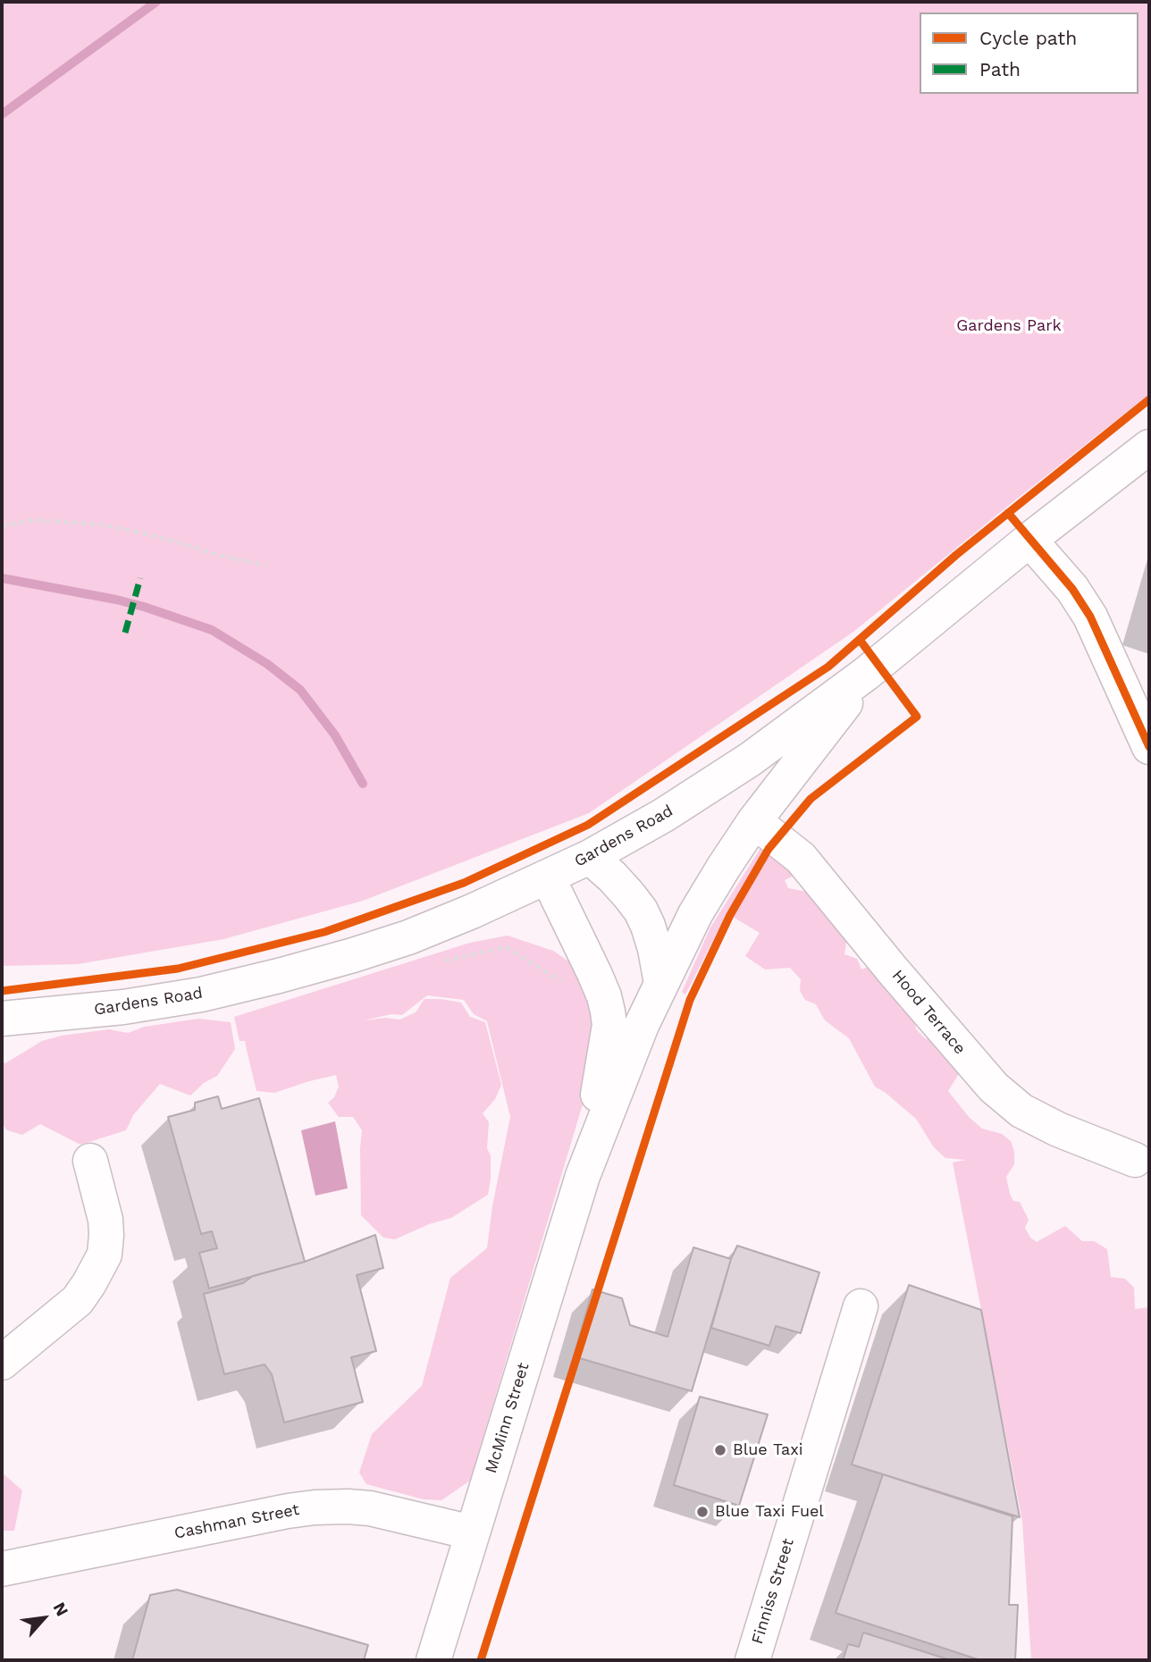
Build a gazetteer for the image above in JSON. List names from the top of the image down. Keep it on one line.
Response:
{"streets":{"street":["Gardens Road","Hood Terrace","McMinn Street","Cashman Street","Finniss Street"]},"crossings":[["McMinn Street","Cashman Street"]],"parks":["Gardens Park"],"places":["Blue Taxi","Blue Taxi Fuel"],"legend":["Cycle path","Path"],"north":"top right"}
